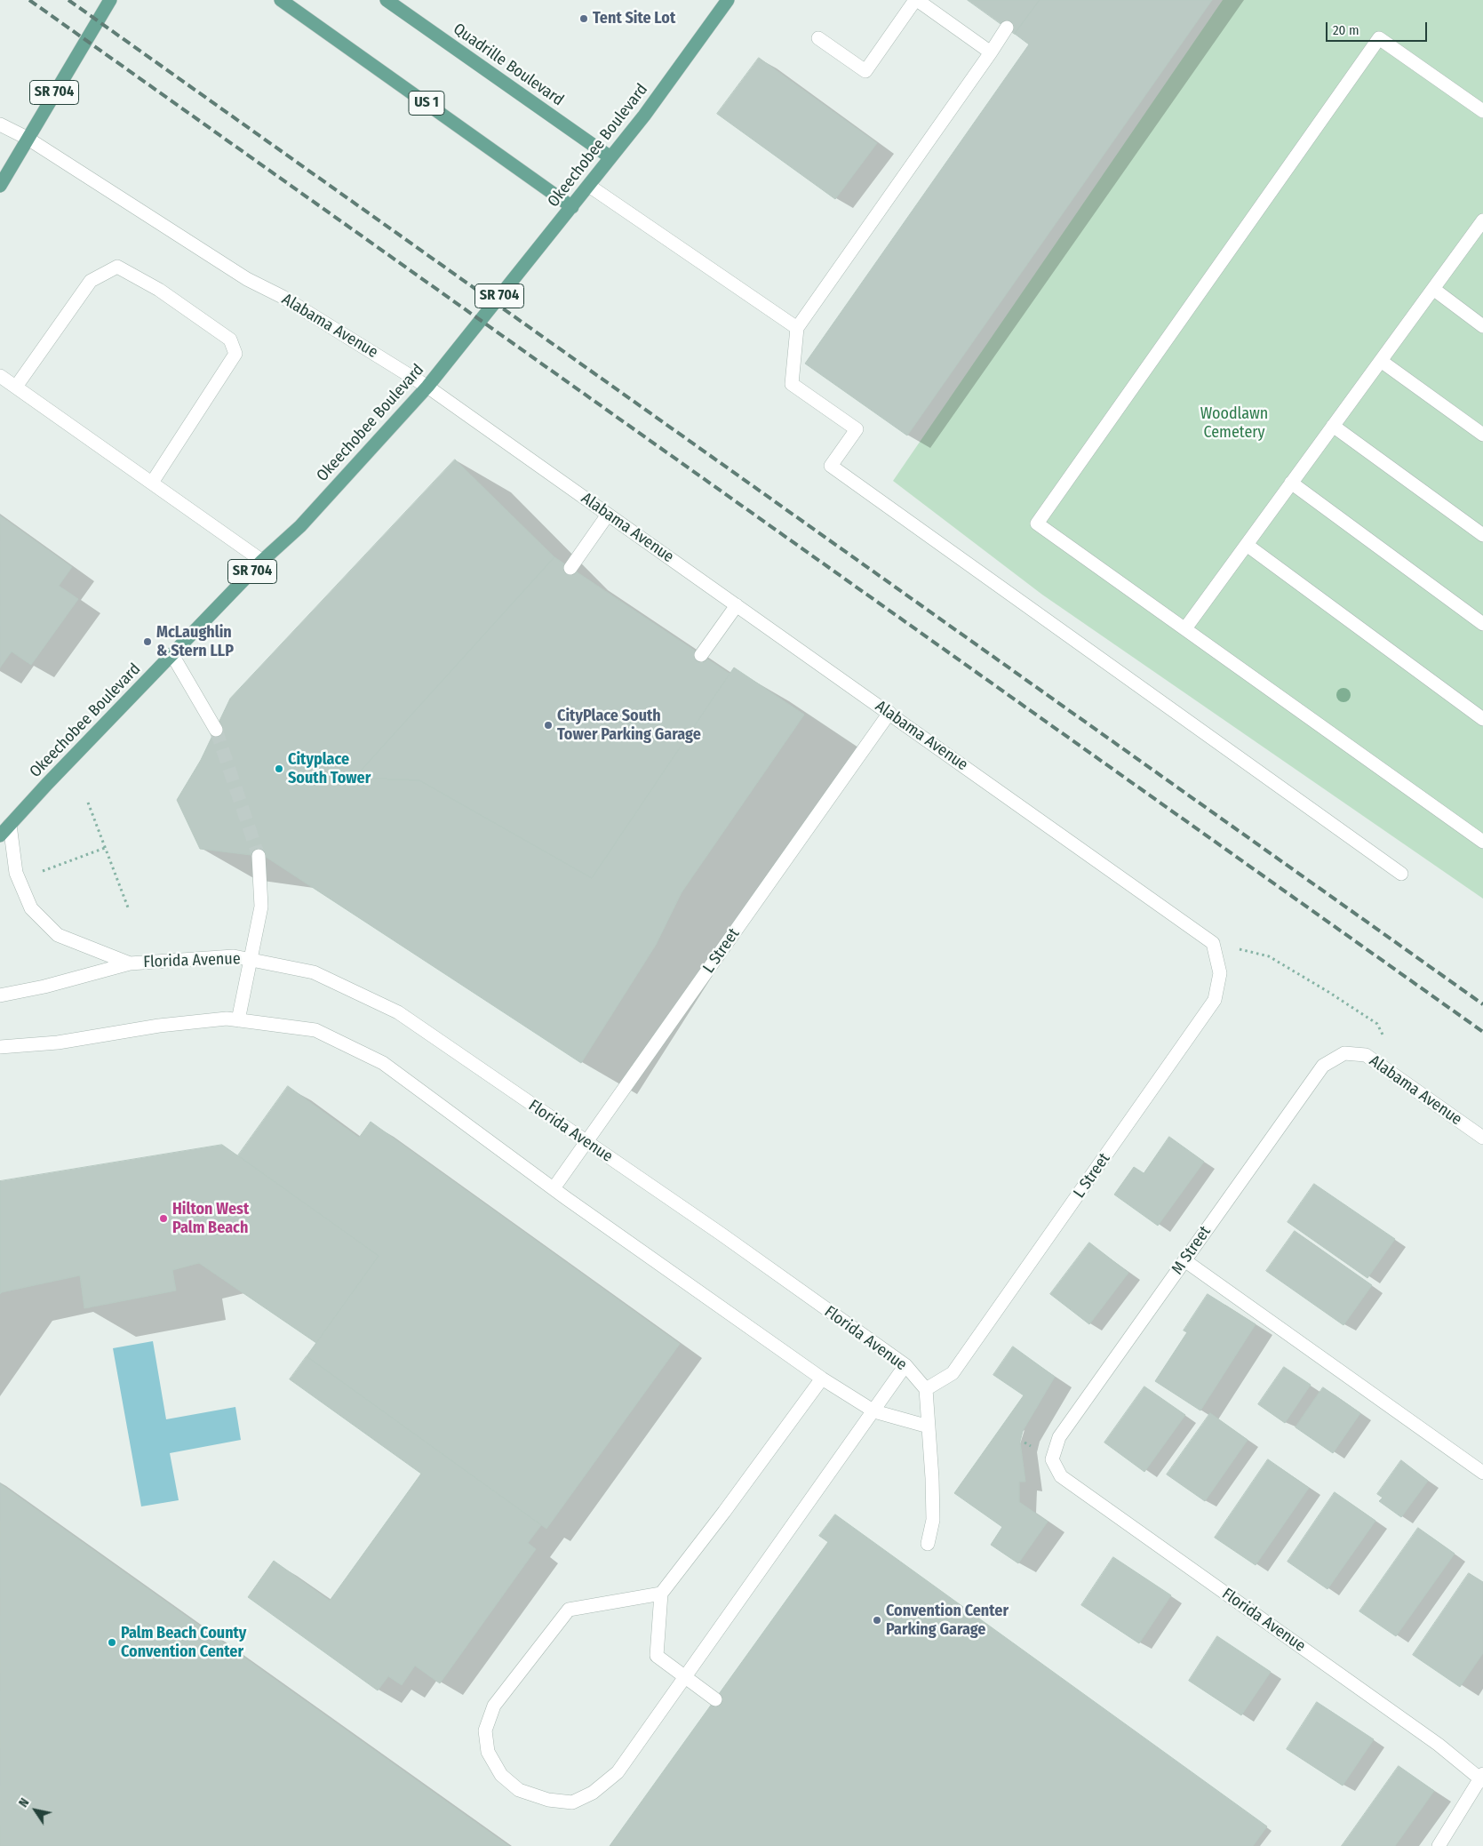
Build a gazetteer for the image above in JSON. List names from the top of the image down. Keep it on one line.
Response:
{"streets":{"main road":["Quadrille Boulevard","SR 704","US 1","Okeechobee Boulevard"],"street":["Alabama Avenue","L Street","Florida Avenue","M Street"]},"crossings":[["Quadrille Boulevard","Okeechobee Boulevard"],["SR 704","Alabama Avenue"],["US 1","Okeechobee Boulevard"],["Okeechobee Boulevard","Alabama Avenue"],["Alabama Avenue","L Street"],["Alabama Avenue","M Street"],["L Street","Florida Avenue"],["Florida Avenue","M Street"]],"parks":["Woodlawn Cemetery"],"places":["Tent Site Lot","McLaughlin & Stern LLP","CityPlace South Tower Parking Garage","Cityplace South Tower","Hilton West Palm Beach","Convention Center Parking Garage","Palm Beach County Convention Center"],"scale_bar":"20 m","north":"top left"}
